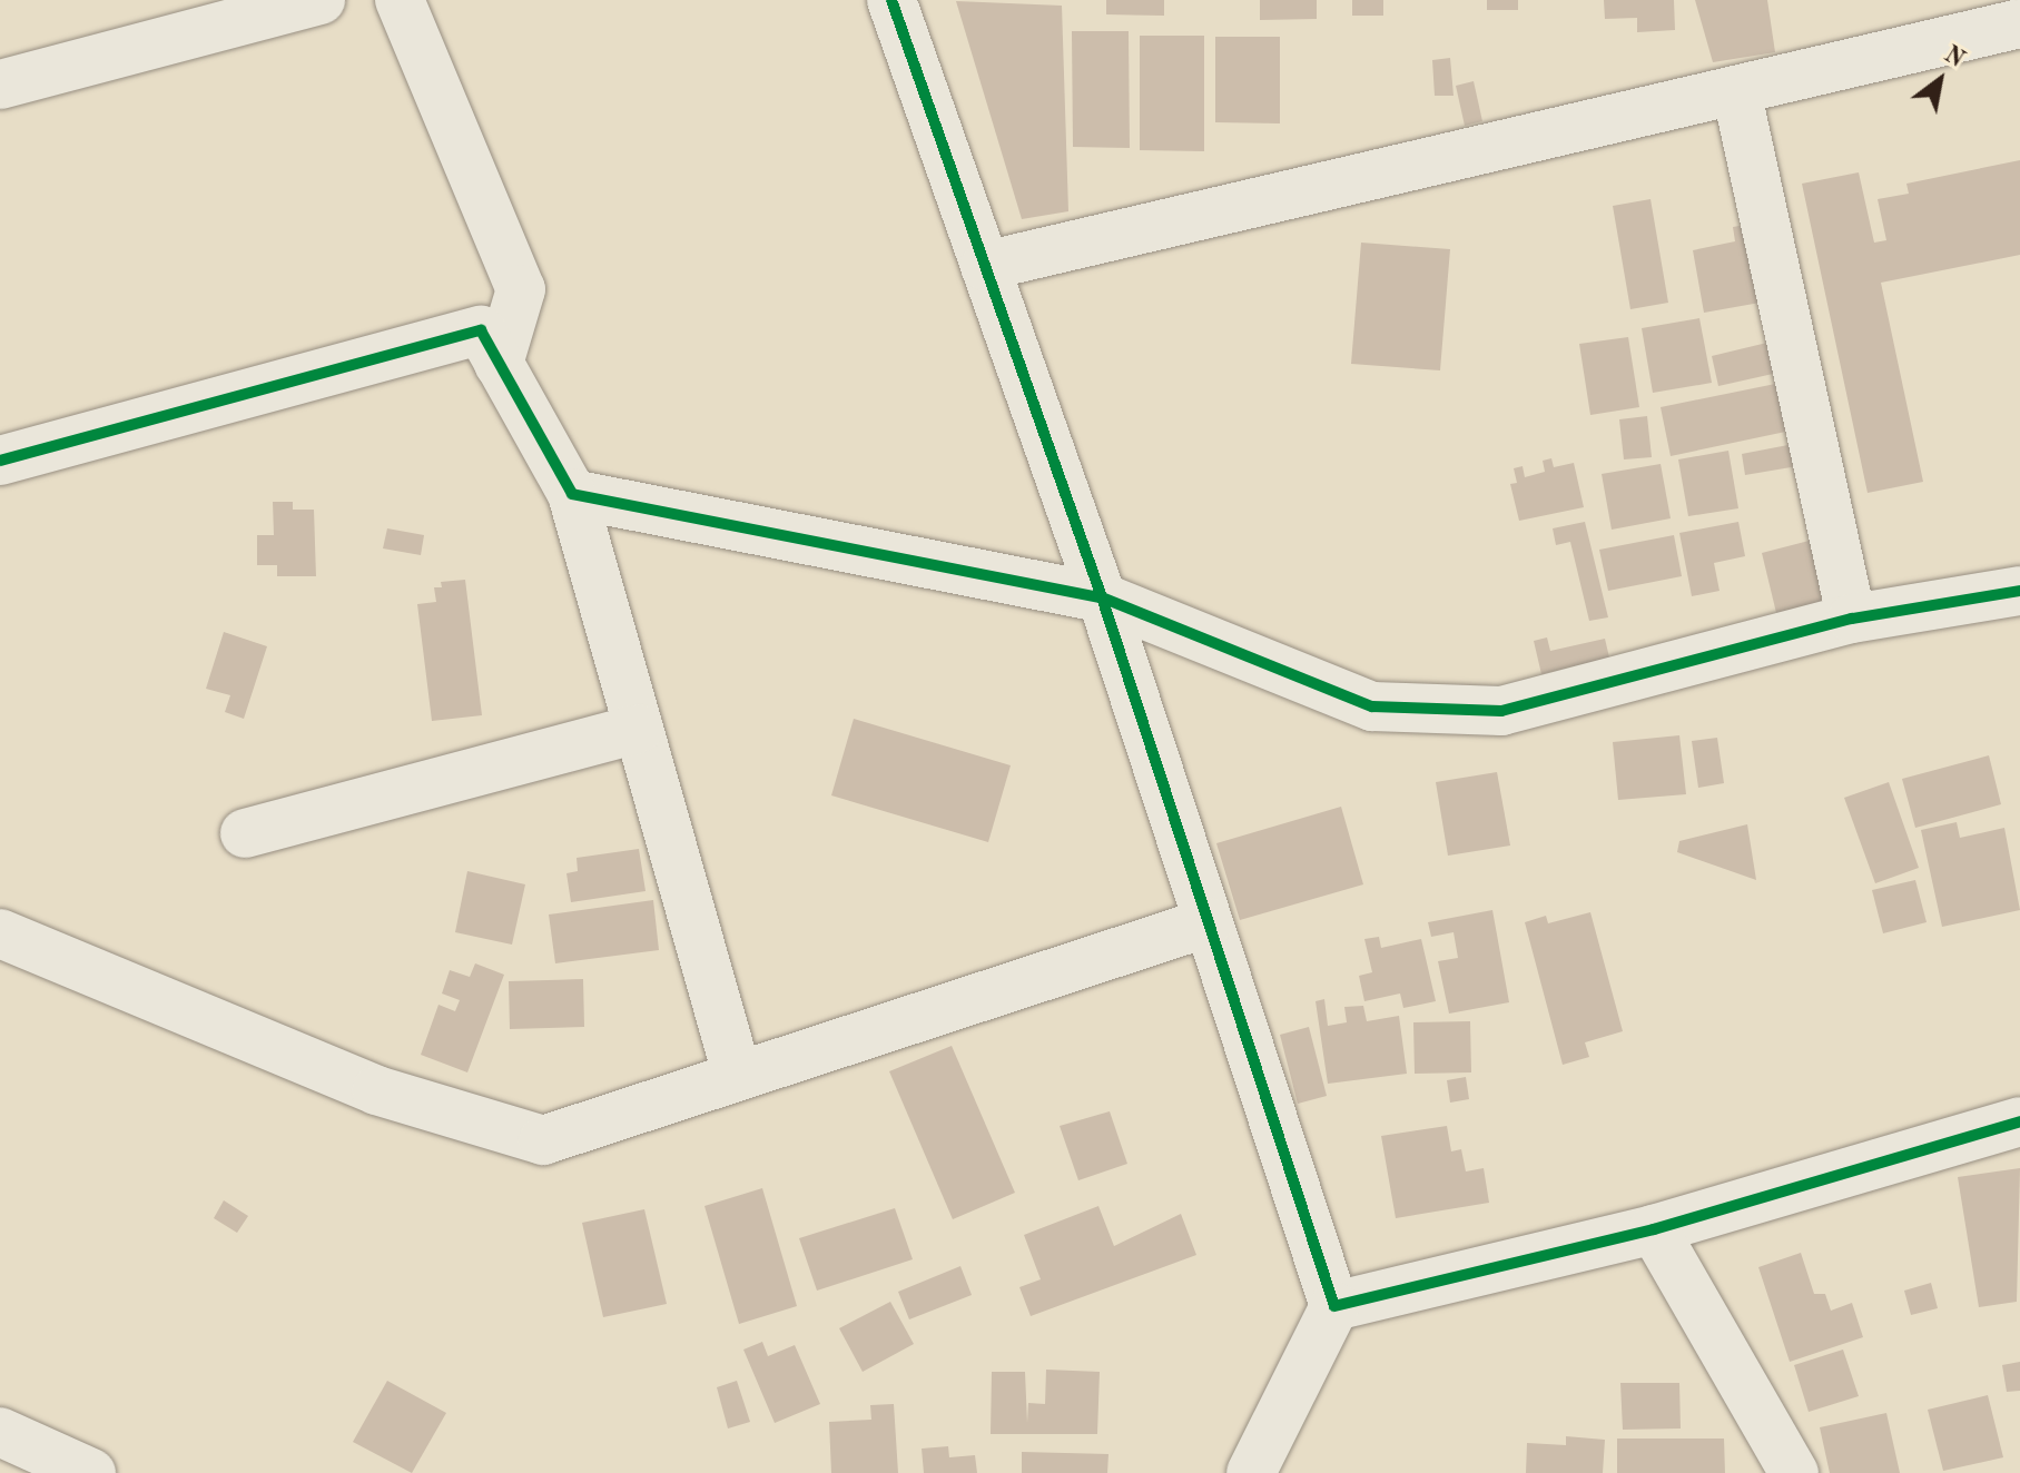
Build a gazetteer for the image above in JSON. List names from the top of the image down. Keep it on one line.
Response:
{"north":"top right"}
